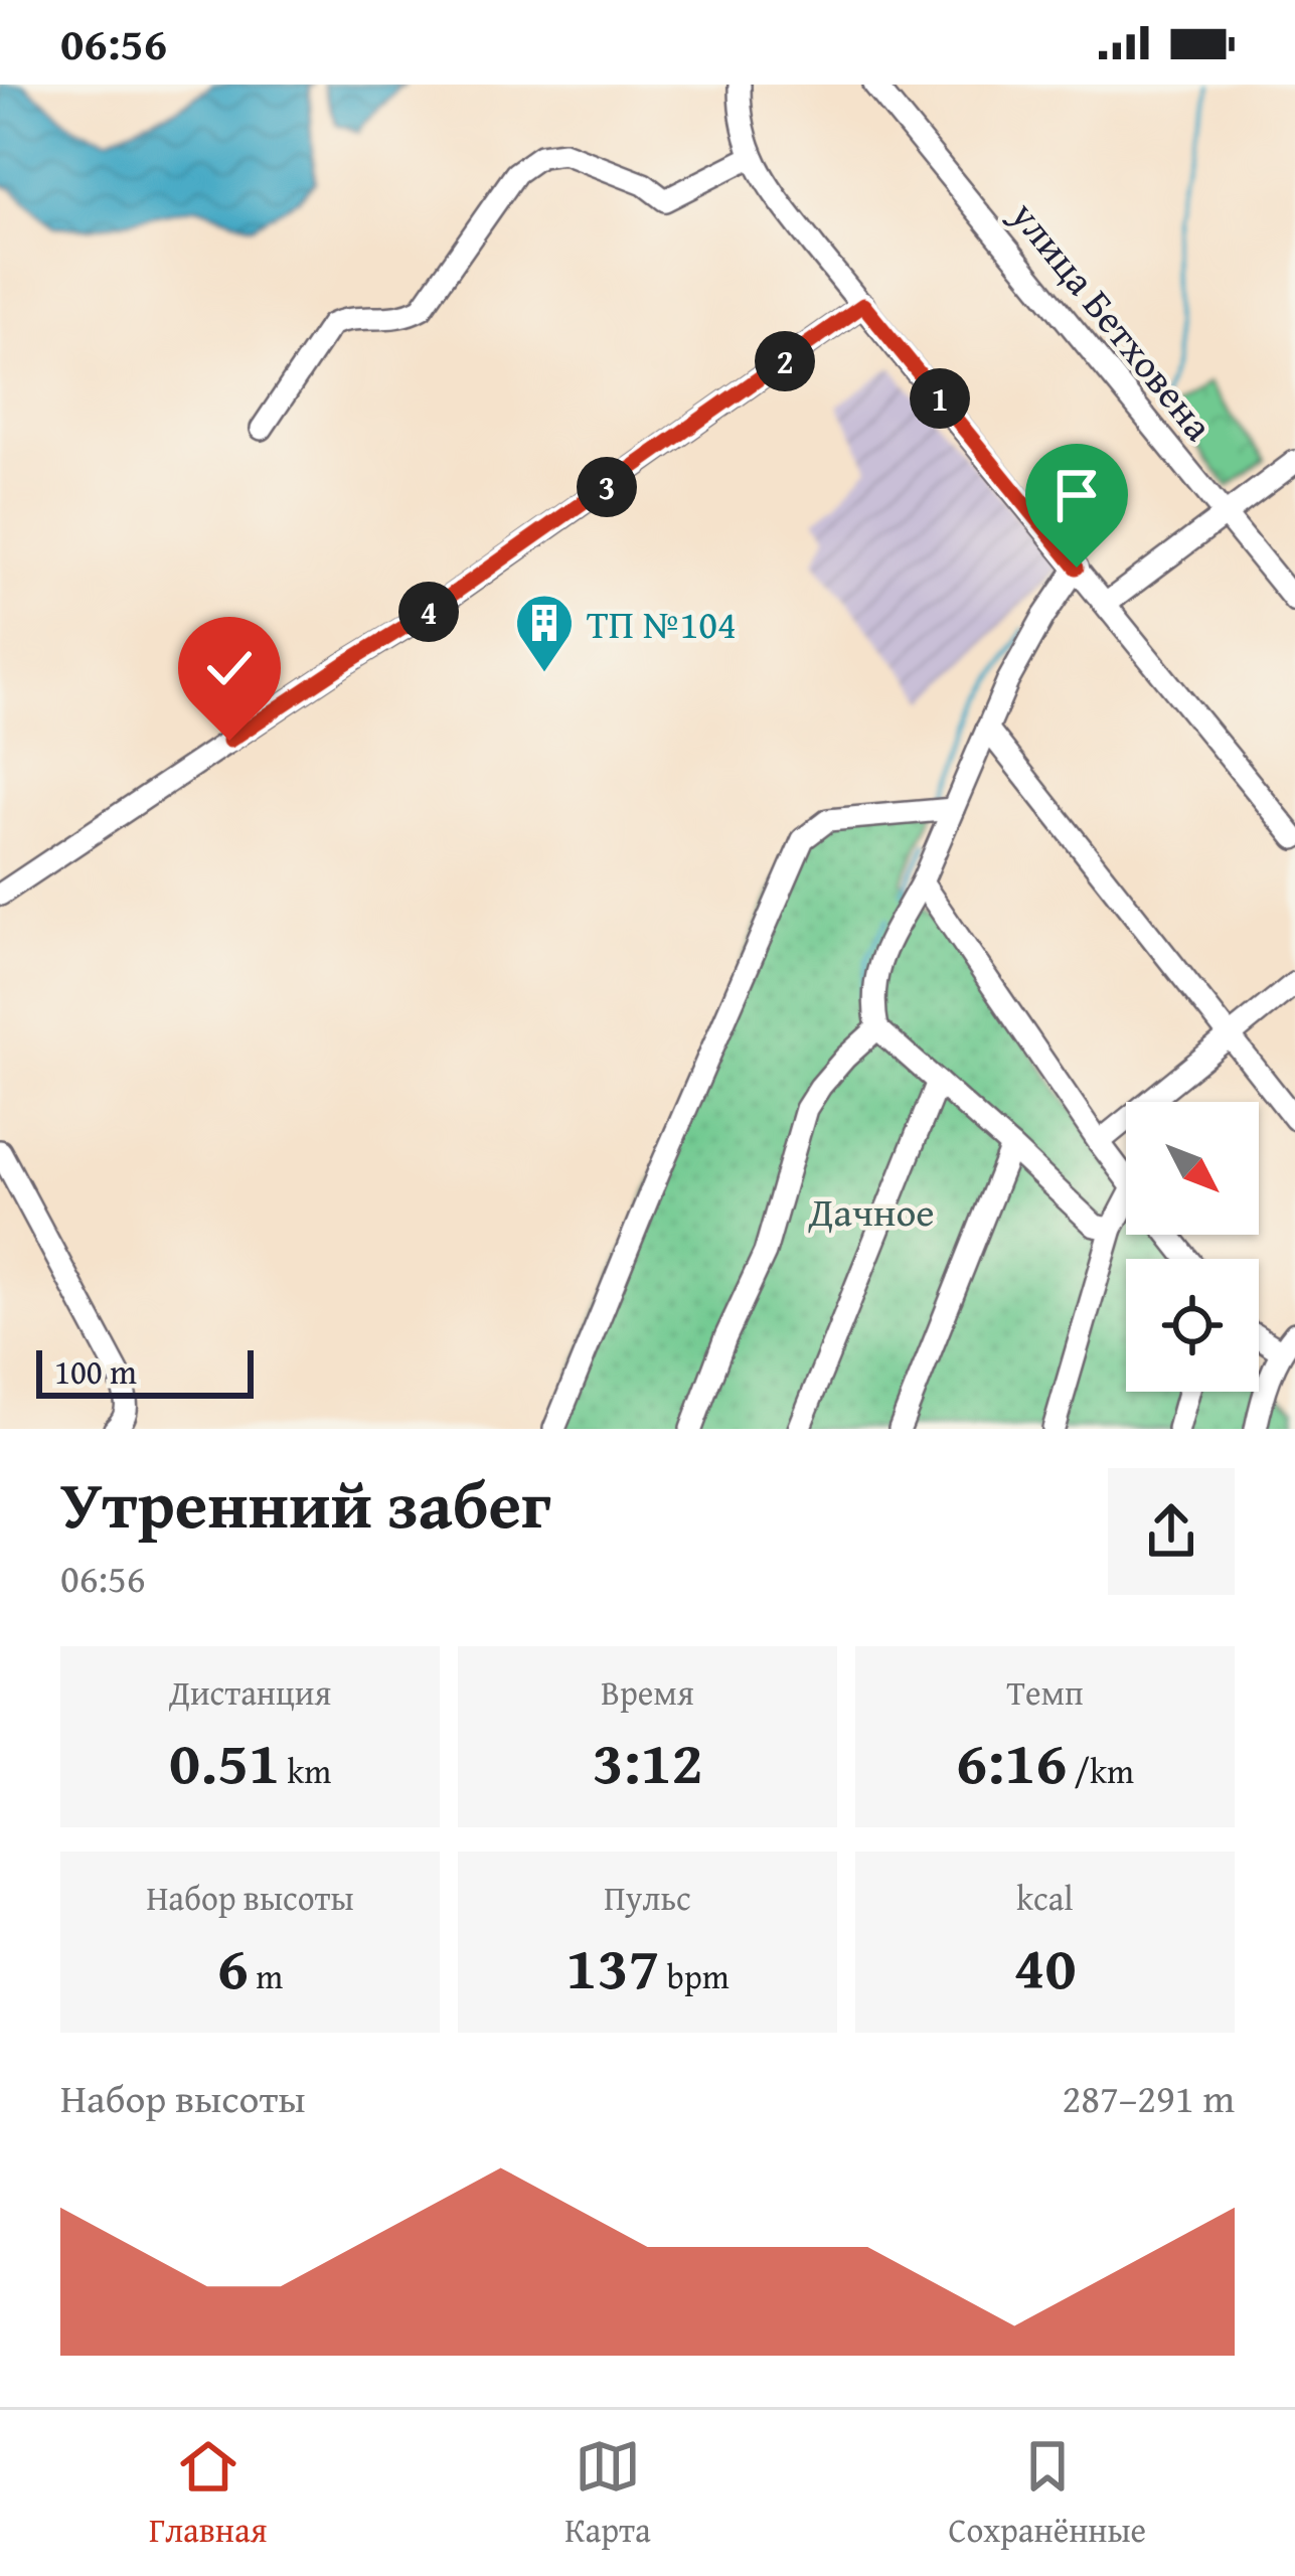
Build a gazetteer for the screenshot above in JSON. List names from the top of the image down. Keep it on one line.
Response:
{"streets":{"street":["улица Бетховена"]},"parks":["Дачное"],"places":{"building":["ТП №104"]},"scale_bar":"100 m","north":"bottom right","page":{"status":"06:56","pins":["2","1","3","4"],"scale":"100 m","heading":["Утренний забег","06:56"],"stats":[["Дистанция","0.51 km"],["Время","3:12"],["Темп","6:16 /km"],["Набор высоты","6 m"],["Пульс","137 bpm"],["kcal","40"]],"chart":["Набор высоты","287–291 m"],"tabs":["Главная","Карта","Сохранённые"]}}
